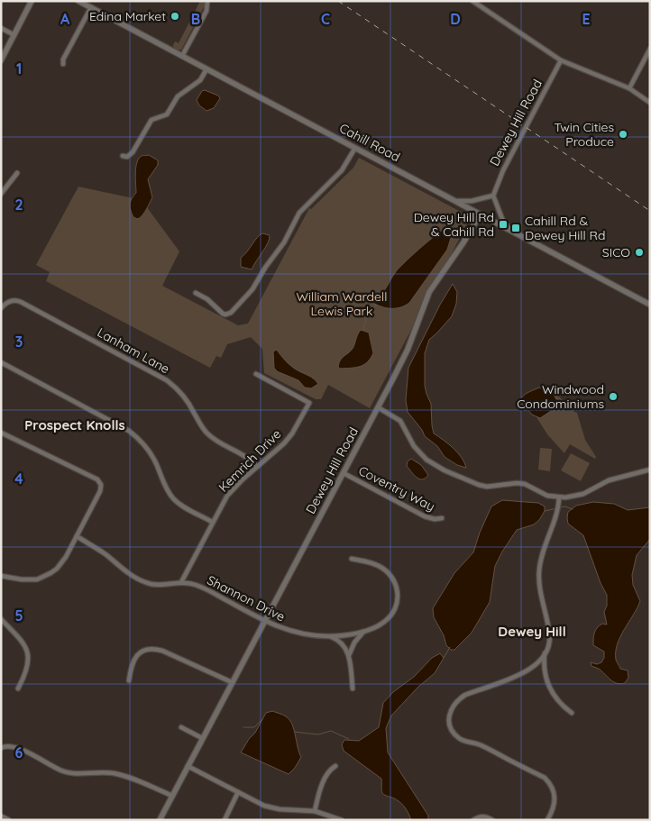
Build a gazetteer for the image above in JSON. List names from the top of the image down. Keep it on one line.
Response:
{"streets":{"street":["Dewey Hill Road","Cahill Road","Lanham Lane","Kemrich Drive","Coventry Way","Shannon Drive"]},"crossings":[["Dewey Hill Road","Cahill Road"],["Dewey Hill Road","Coventry Way"],["Dewey Hill Road","Shannon Drive"],["Lanham Lane","Kemrich Drive"],["Kemrich Drive","Shannon Drive"]],"districts":["Prospect Knolls","Dewey Hill"],"parks":["William Wardell Lewis Park"],"places":{"other":["Edina Market","Twin Cities Produce","SICO","Windwood Condominiums"],"transit":["Dewey Hill Rd & Cahill Rd","Cahill Rd & Dewey Hill Rd"]},"grid":{"columns":["A","B","C","D","E"],"rows":["1","2","3","4","5","6"]}}
